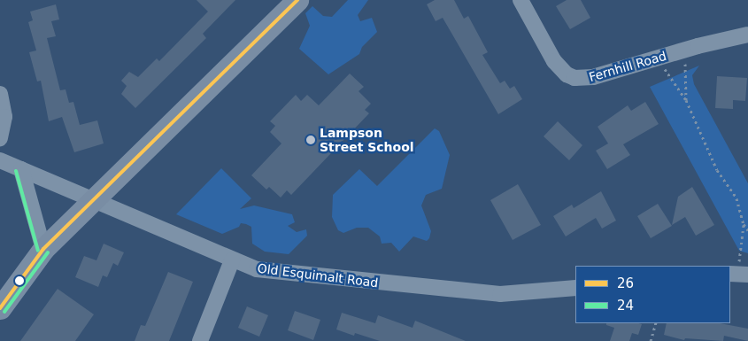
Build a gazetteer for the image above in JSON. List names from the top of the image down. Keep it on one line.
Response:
{"streets":{"street":["Fernhill Road","Old Esquimalt Road"]},"places":["Lampson Street School"],"lines":["transit line 26","transit line 24"],"legend":["26","24"]}
